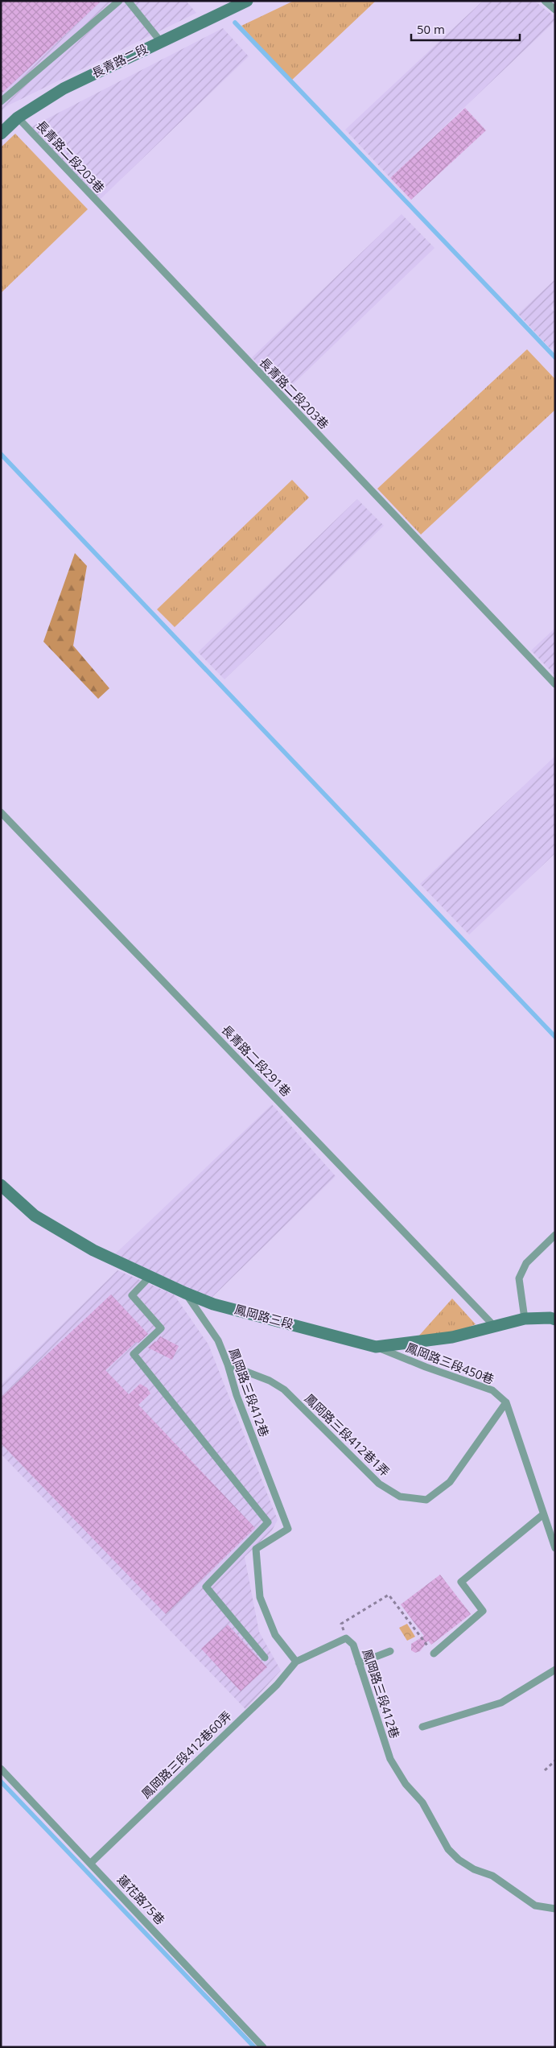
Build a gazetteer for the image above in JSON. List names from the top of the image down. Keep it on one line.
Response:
{"streets":{"street":["長青路二段","鳳岡路三段"],"lane":["長青路二段203巷","長青路二段291巷","鳳岡路三段450巷","鳳岡路三段412巷","鳳岡路三段412巷1弄","鳳岡路三段412巷60弄","蓮花路75巷"]},"crossings":[["長青路二段","長青路二段203巷"],["長青路二段291巷","鳳岡路三段"],["鳳岡路三段","鳳岡路三段450巷"],["鳳岡路三段","鳳岡路三段412巷"],["鳳岡路三段450巷","鳳岡路三段412巷1弄"],["鳳岡路三段412巷","鳳岡路三段412巷1弄"],["鳳岡路三段412巷","鳳岡路三段412巷60弄"],["鳳岡路三段412巷60弄","蓮花路75巷"]],"scale_bar":"50 m"}
